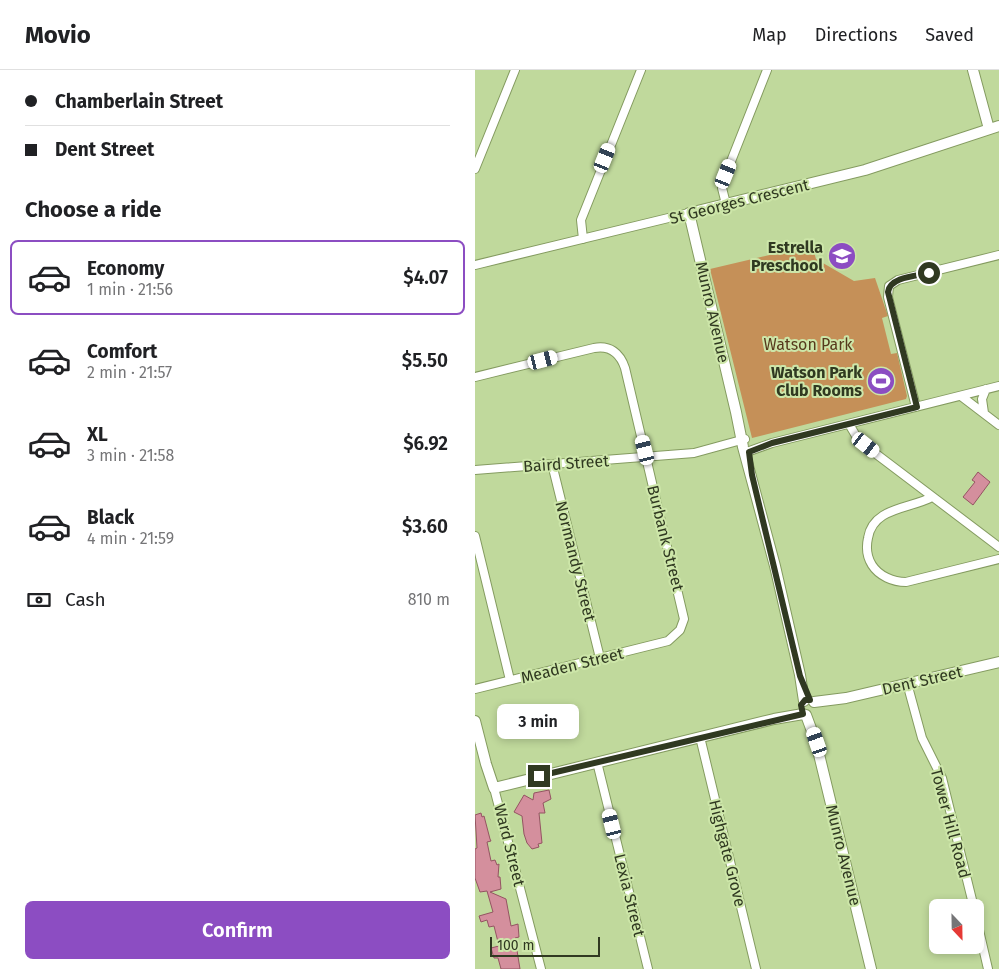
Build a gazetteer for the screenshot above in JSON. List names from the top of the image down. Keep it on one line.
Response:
{"streets":{"street":["St Georges Crescent","Munro Avenue","Baird Street","Burbank Street","Normandy Street","Meaden Street","Dent Street","Tower Hill Road","Ward Street","Highgate Grove","Lexia Street"]},"crossings":[["St Georges Crescent","Munro Avenue"],["Munro Avenue","Baird Street"],["Munro Avenue","Dent Street"],["Baird Street","Burbank Street"],["Baird Street","Normandy Street"],["Burbank Street","Meaden Street"],["Normandy Street","Meaden Street"],["Dent Street","Tower Hill Road"],["Dent Street","Ward Street"],["Dent Street","Highgate Grove"],["Dent Street","Lexia Street"]],"parks":["Watson Park"],"places":{"school or university":["Estrella Preschool"],"sports":["Watson Park Club Rooms"]},"scale_bar":"100 m","north":"bottom","page":{"header":"Movio","nav":["Map","Directions","Saved"],"banner":["Chamberlain Street","Dent Street"],"heading":"Choose a ride","list":[{"name":"Economy","note":"1 min · 21:56","value":"$4.07"},{"name":"Comfort","note":"2 min · 21:57","value":"$5.50"},{"name":"XL","note":"3 min · 21:58","value":"$6.92"},{"name":"Black","note":"4 min · 21:59","value":"$3.60"}],"pay":["Cash","810 m"],"bubble":"3 min","buttons":"Confirm","scale":"100 m"}}
